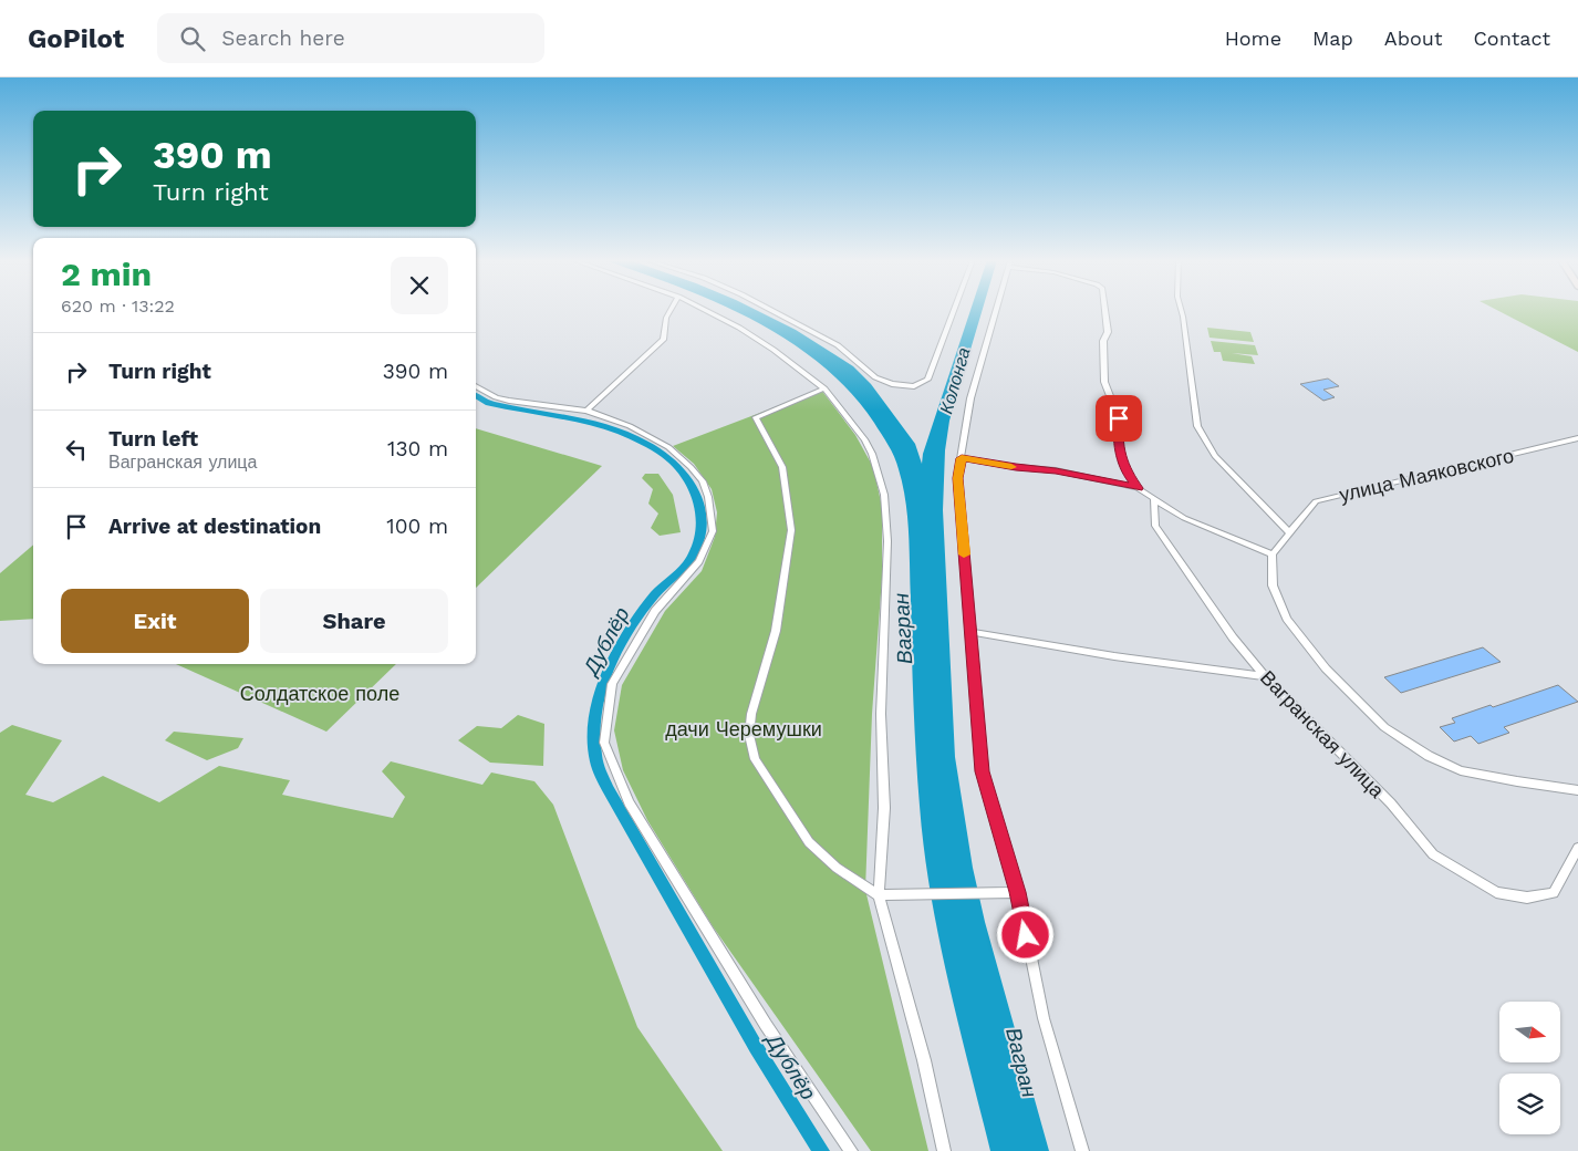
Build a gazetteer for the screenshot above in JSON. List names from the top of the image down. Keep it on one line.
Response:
{"streets":{"street":["улица Маяковского","Вагранская улица"]},"water":["Колонга","Вагран","Дублёр"],"parks":["Солдатское поле","дачи Черемушки"],"north":"right","page":{"header":"GoPilot","search":"Search here","nav":["Home","Map","About","Contact"],"turn":["390 m","Turn right"],"heading":["2 min","620 m · 13:22"],"list":[{"name":"Turn right","value":"390 m"},{"name":"Turn left","note":"Вагранская улица","value":"130 m"},{"name":"Arrive at destination","value":"100 m"}],"buttons":["Exit","Share"]}}
